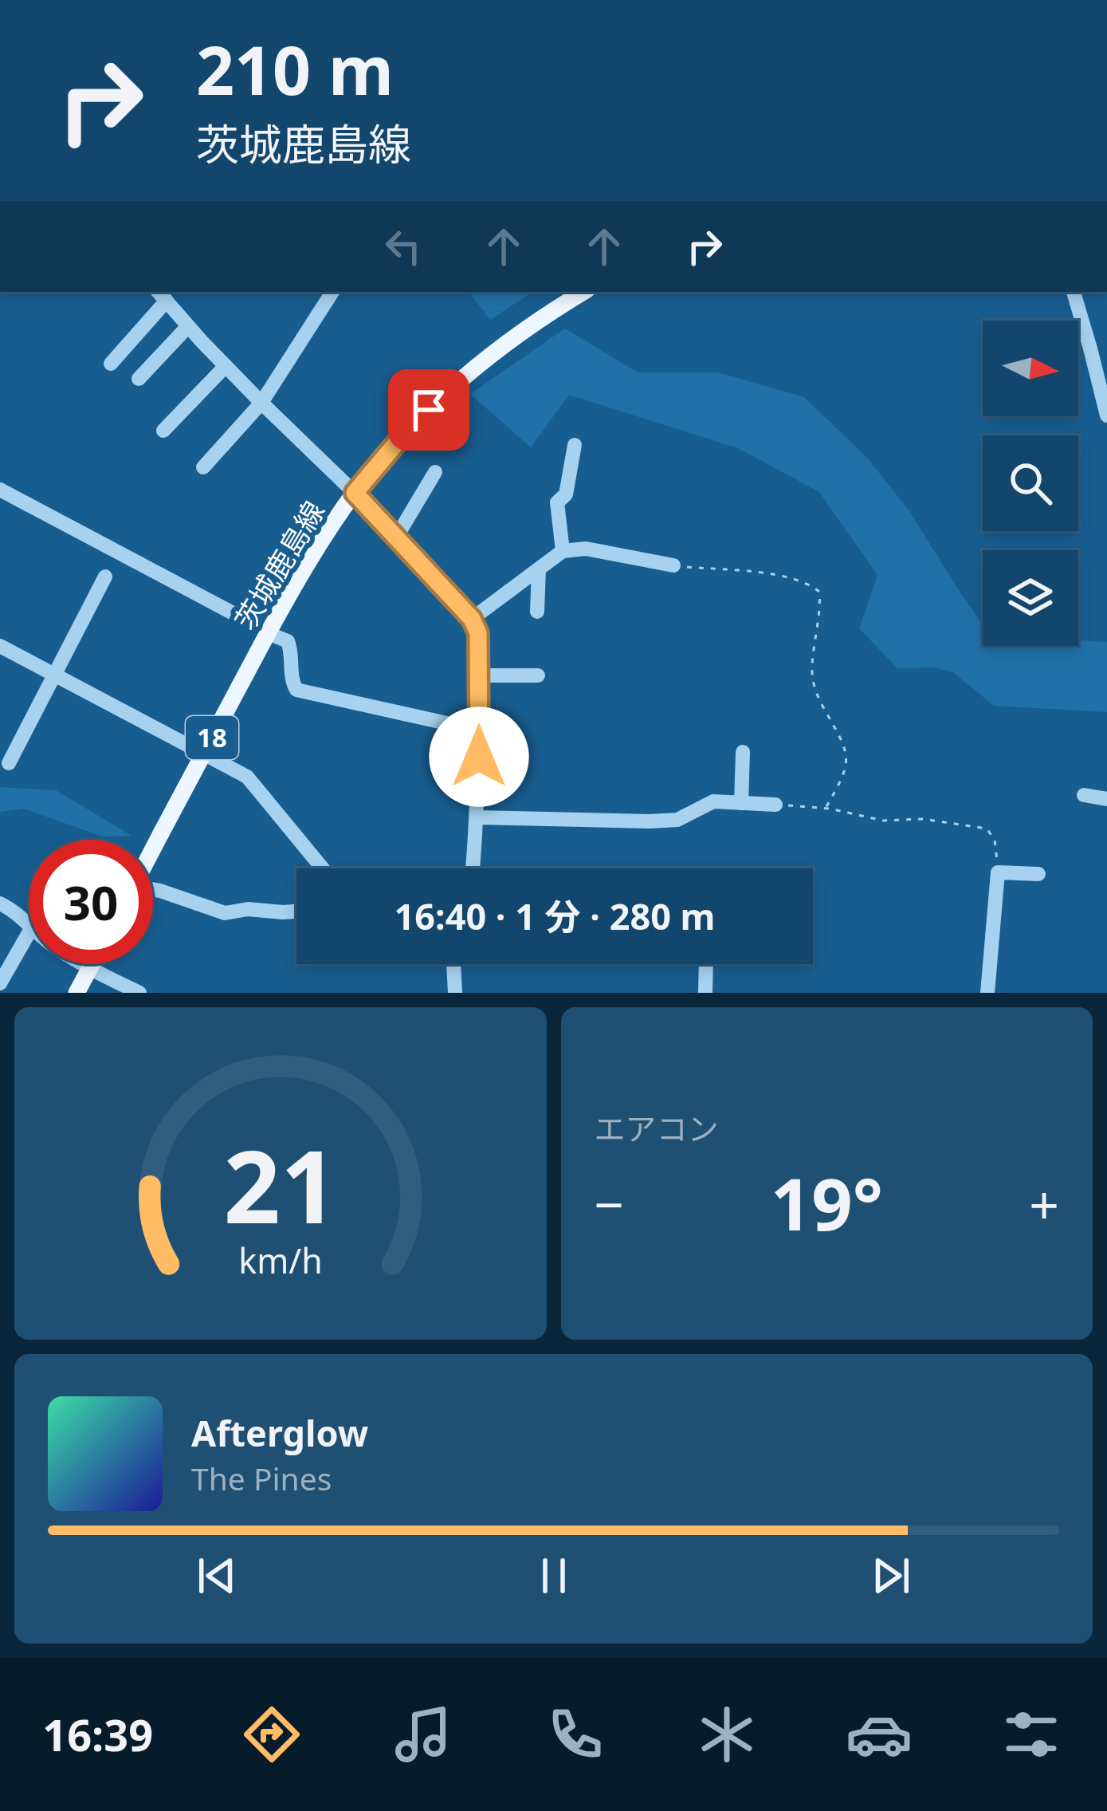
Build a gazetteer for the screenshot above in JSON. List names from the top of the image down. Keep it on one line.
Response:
{"streets":{"main road":["茨城鹿島線","18"]},"north":"right","page":{"turn":["210 m","茨城鹿島線"],"limit":"30","trip":"16:40 · 1 分 · 280 m","tile":"エアコン","heat":["−","19°","+"],"song":["Afterglow","The Pines"],"tabs":"16:39","gauge":["21","km/h"]}}
